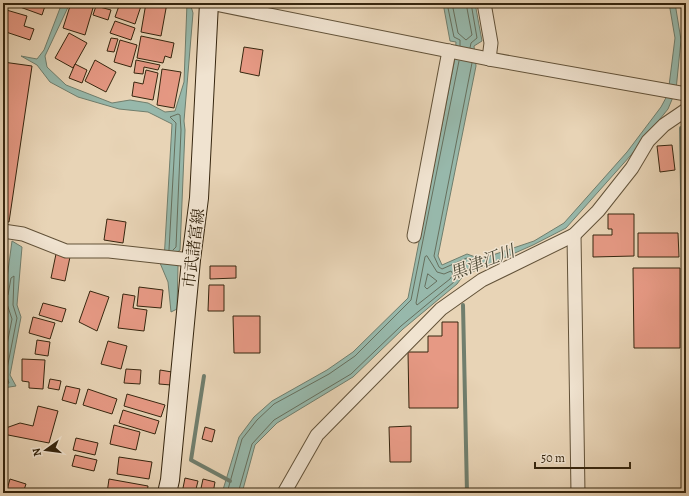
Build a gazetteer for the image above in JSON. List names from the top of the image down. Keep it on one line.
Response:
{"streets":{"main road":["市武諸富線"]},"water":["黒津江川"],"scale_bar":"50 m","north":"left"}
